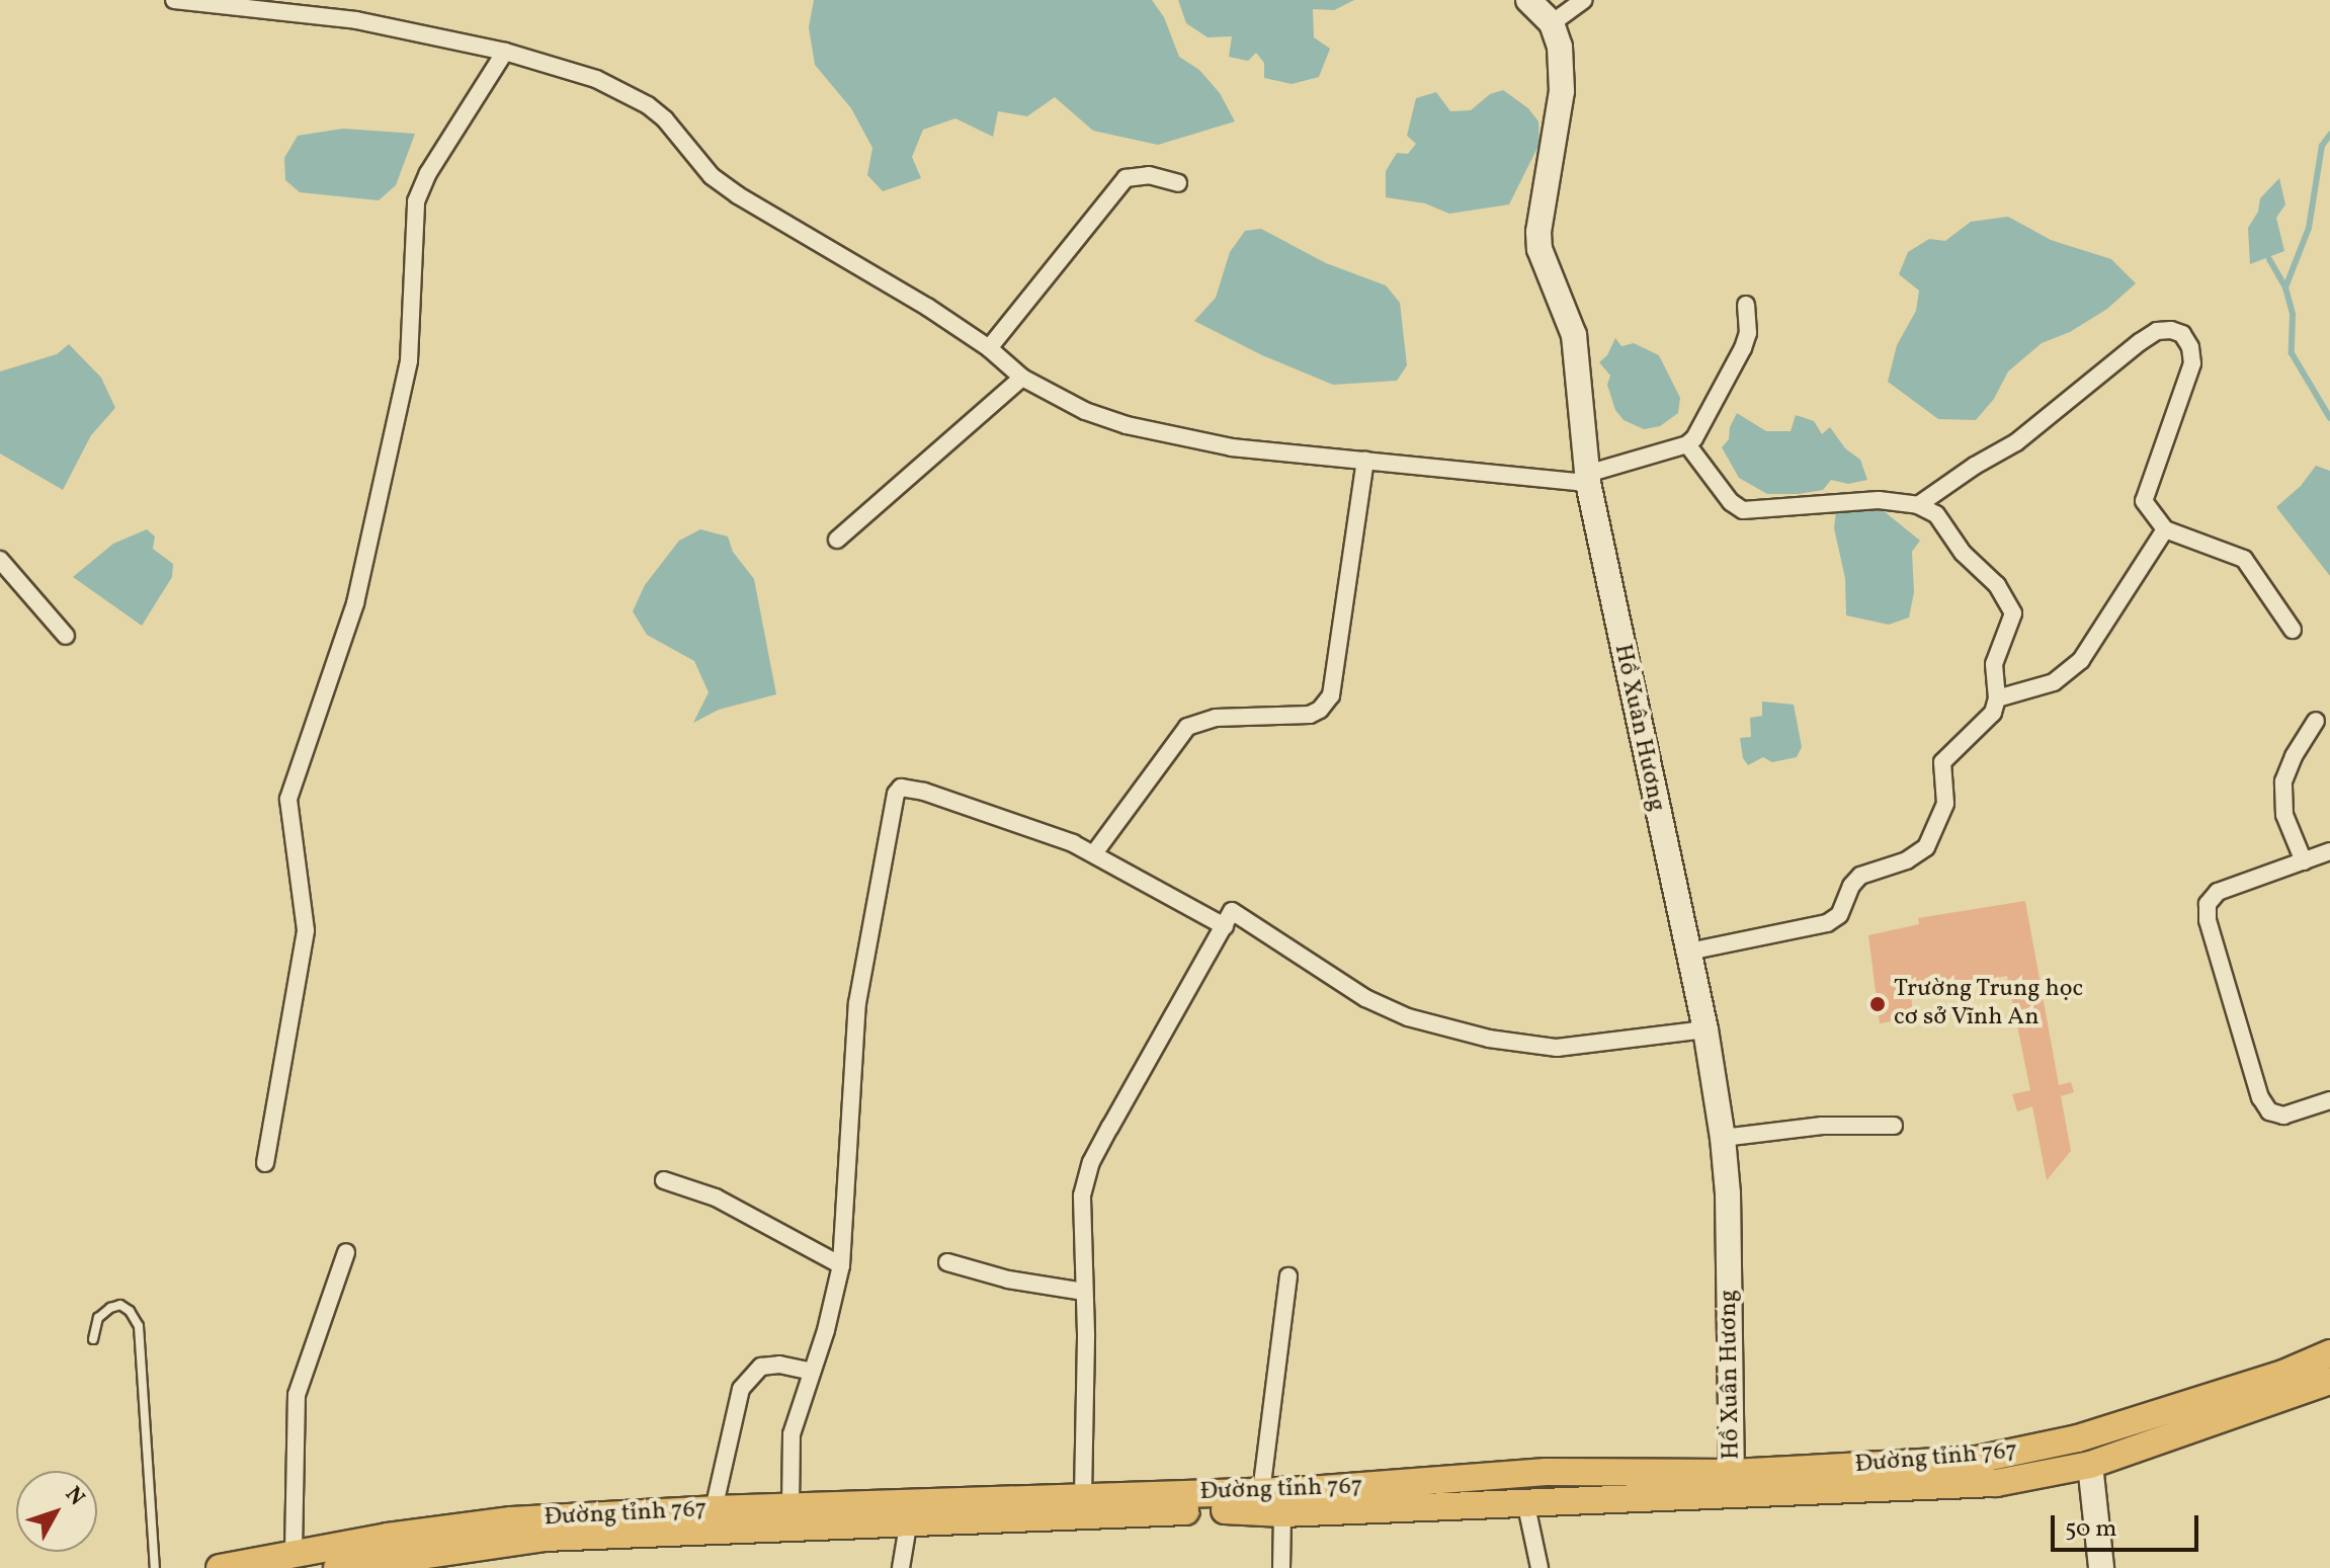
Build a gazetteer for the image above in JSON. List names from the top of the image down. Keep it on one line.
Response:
{"streets":{"main road":["Đường tỉnh 767"],"street":["Hồ Xuân Hương"]},"crossings":[["Hồ Xuân Hương","Đường tỉnh 767"]],"places":["Trường Trung học cơ sở Vĩnh An"],"scale_bar":"50 m","north":"top right"}
